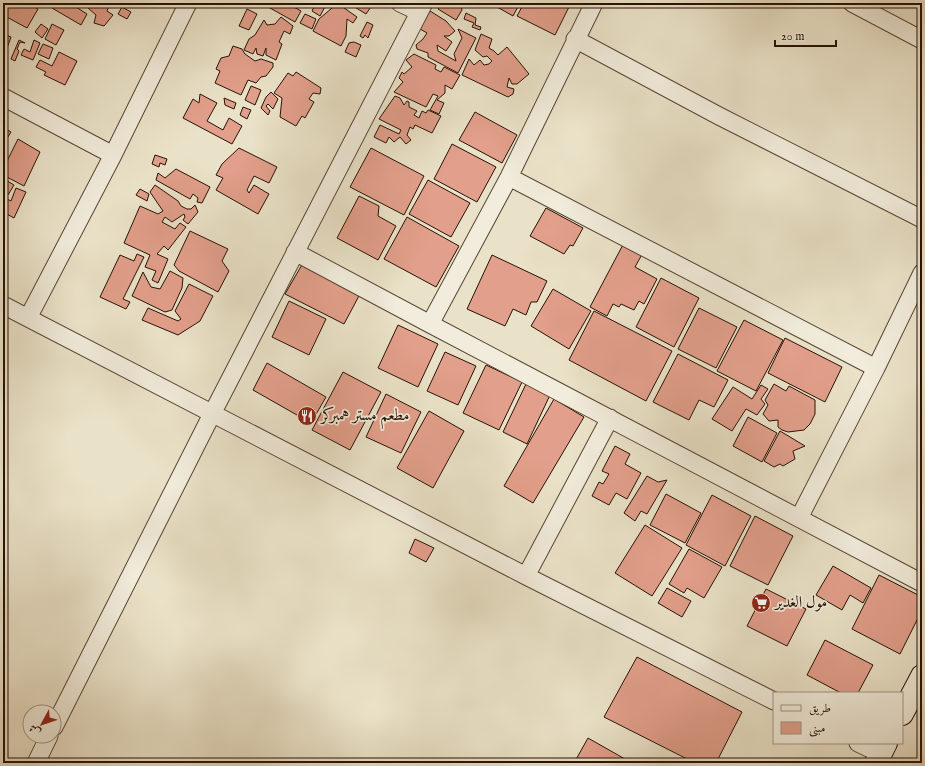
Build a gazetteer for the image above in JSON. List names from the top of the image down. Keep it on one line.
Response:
{"places":{"restaurant":["مطعم مستر همبركر"],"supermarket":["مول الغدير"]},"legend":["طريق","مبنى"],"scale_bar":"20 m","north":"bottom left"}
